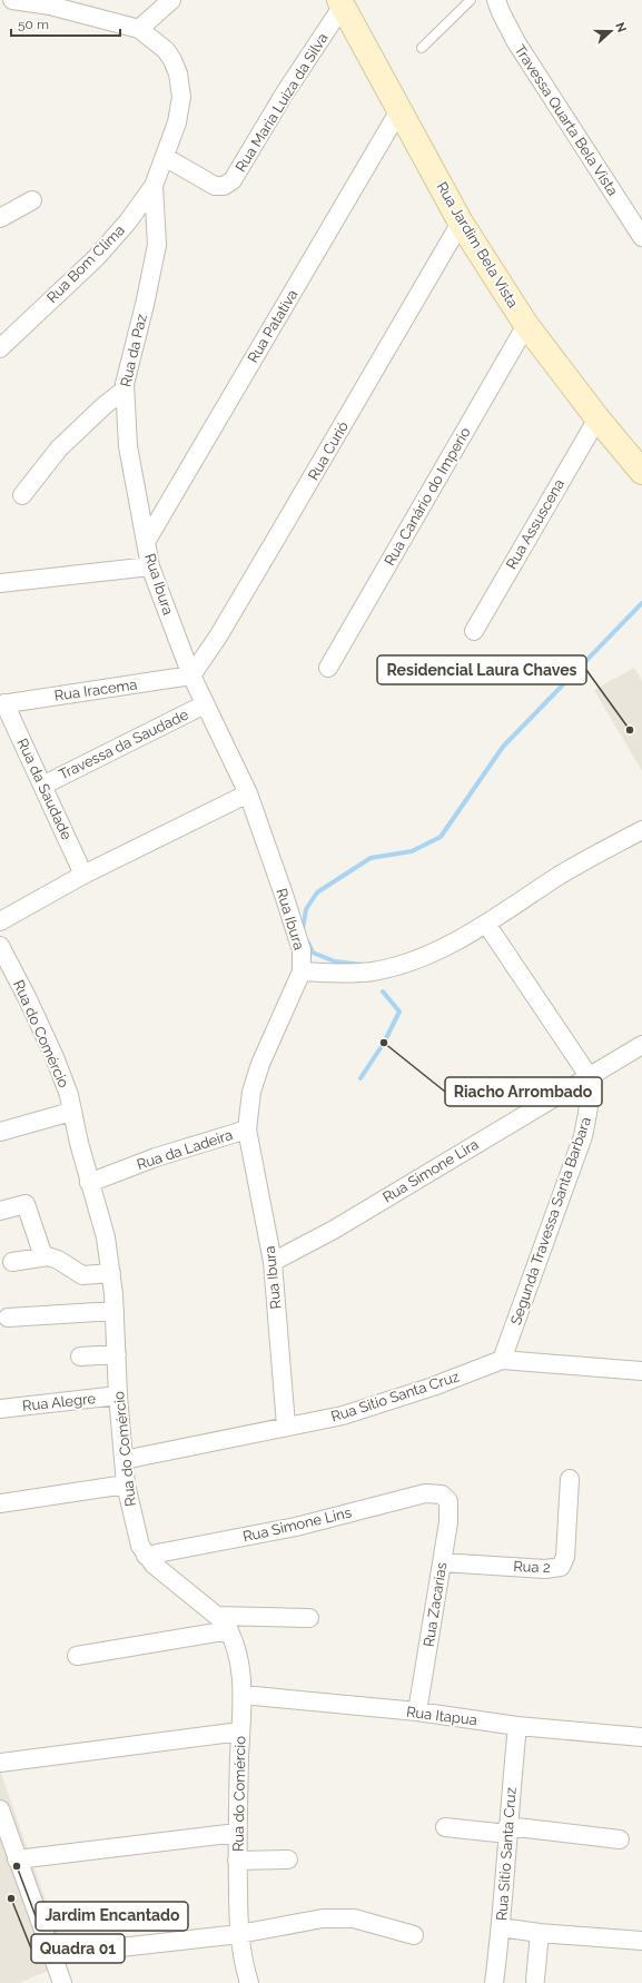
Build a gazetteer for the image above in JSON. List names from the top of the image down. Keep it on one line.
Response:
{"streets":{"main road":["Rua Jardim Bela Vista"],"street":["Rua Maria Luiza da Silva","Travessa Quarta Bela Vista","Rua Bom Clima","Rua Patativa","Rua da Paz","Rua Curió","Rua Canário do Imperio","Rua Assuscena","Rua Ibura","Rua Iracema","Travessa da Saudade","Rua da Saudade","Rua do Comércio","Rua da Ladeira","Rua Simone Lira","Segunda Travessa Santa Barbara","Rua Sitio Santa Cruz","Rua Alegre","Rua Simone Lins","Rua 2","Rua Zacarias","Rua Itapua"]},"crossings":[["Rua Maria Luiza da Silva","Rua Jardim Bela Vista"],["Rua Maria Luiza da Silva","Rua Bom Clima"],["Rua Jardim Bela Vista","Rua Patativa"],["Rua Jardim Bela Vista","Rua Curió"],["Rua Jardim Bela Vista","Rua Canário do Imperio"],["Rua Jardim Bela Vista","Rua Assuscena"],["Rua Bom Clima","Rua da Paz"],["Rua Patativa","Rua da Paz"],["Rua Patativa","Rua Ibura"],["Rua da Paz","Rua Ibura"],["Rua Curió","Rua Ibura"],["Rua Curió","Rua Iracema"],["Rua Ibura","Rua Iracema"],["Rua Ibura","Travessa da Saudade"],["Rua Ibura","Rua da Ladeira"],["Rua Ibura","Rua Simone Lira"],["Rua Ibura","Rua Sitio Santa Cruz"],["Rua Iracema","Rua da Saudade"],["Travessa da Saudade","Rua da Saudade"],["Rua do Comércio","Rua da Ladeira"],["Rua do Comércio","Rua Sitio Santa Cruz"],["Rua do Comércio","Rua Alegre"],["Rua do Comércio","Rua Simone Lins"],["Rua do Comércio","Rua Itapua"],["Rua Simone Lira","Segunda Travessa Santa Barbara"],["Segunda Travessa Santa Barbara","Rua Sitio Santa Cruz"],["Rua Sitio Santa Cruz","Rua Itapua"],["Rua Simone Lins","Rua Zacarias"],["Rua 2","Rua Zacarias"],["Rua Zacarias","Rua Itapua"]],"places":["Residencial Laura Chaves","Riacho Arrombado","Jardim Encantado","Quadra 01"],"scale_bar":"50 m","north":"right"}
